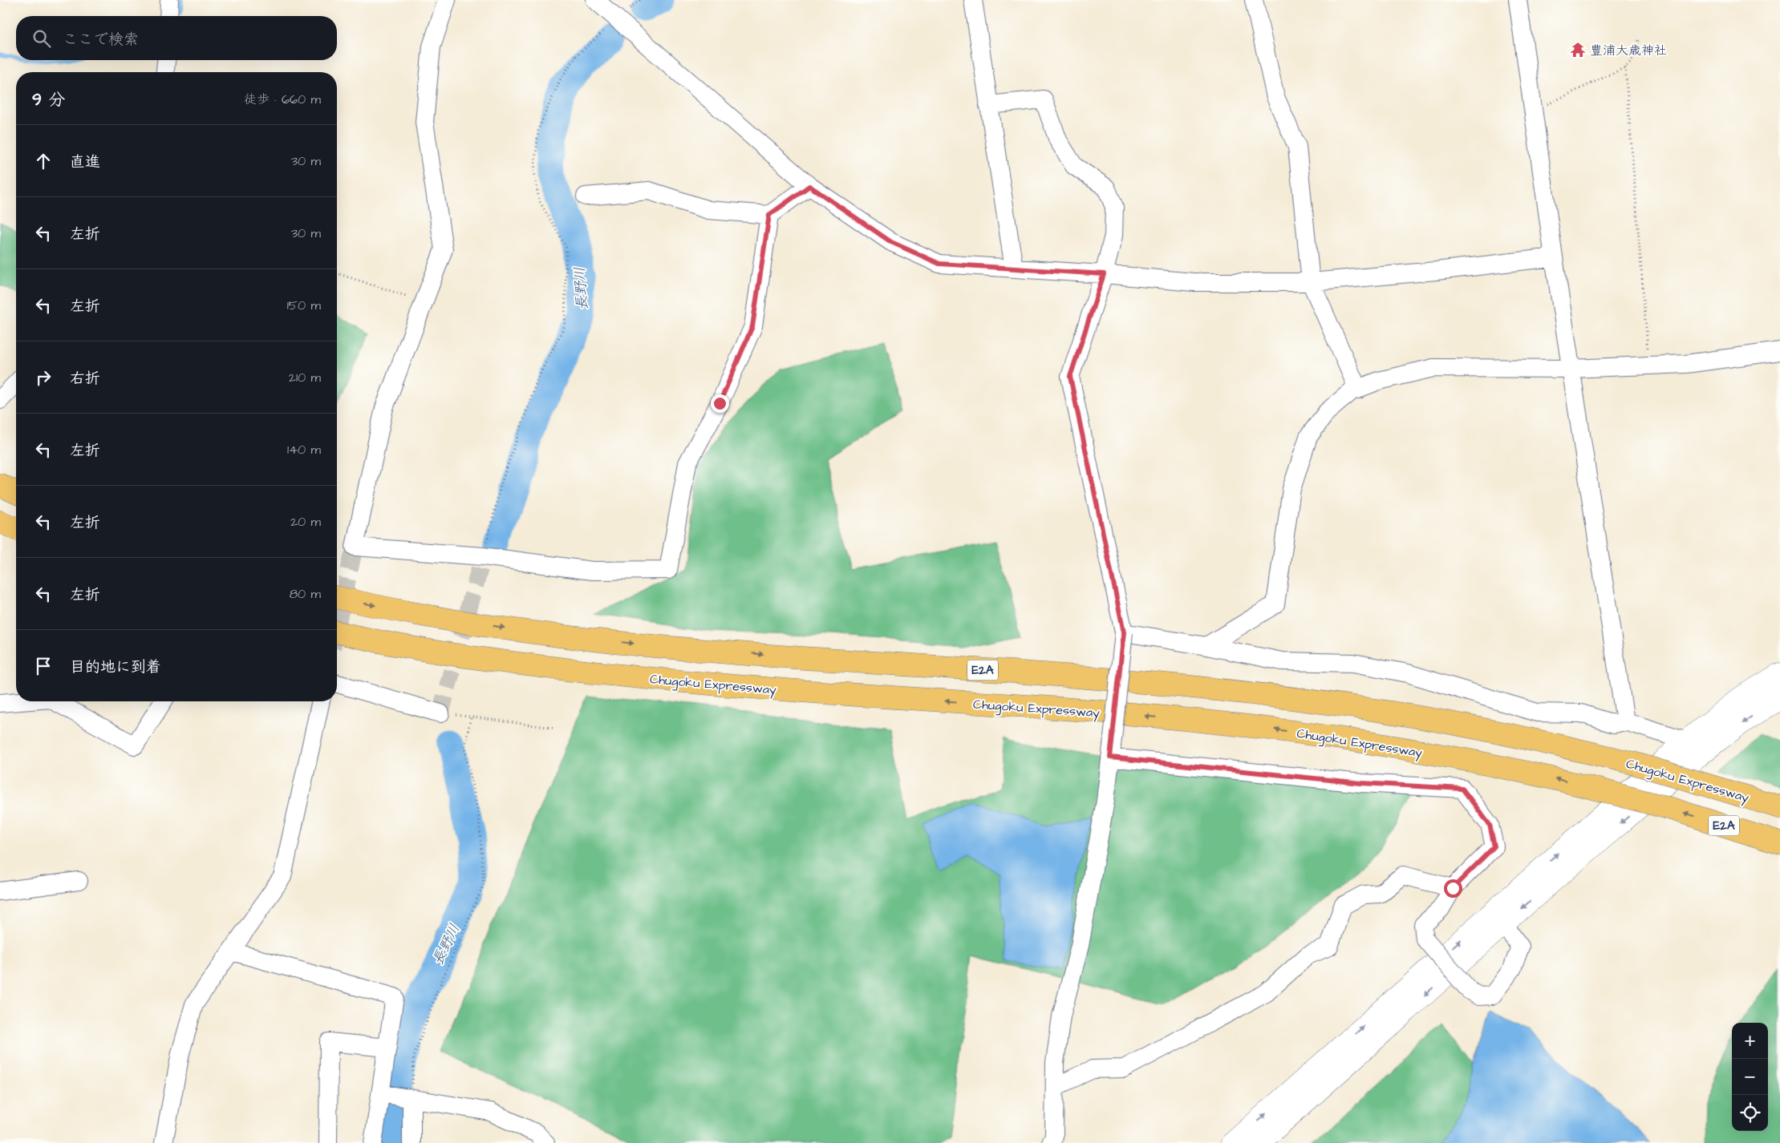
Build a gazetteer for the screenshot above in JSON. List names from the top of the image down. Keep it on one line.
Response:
{"streets":{"highway":["E2A","Chugoku Expressway"]},"water":["長野川"],"places":{"temple":["豊浦大歳神社"]},"page":{"search":"ここで検索","heading":["9 分","徒歩 · 660 m"],"list":[["直進","30 m"],["左折","30 m"],["左折","150 m"],["右折","210 m"],["左折","140 m"],["左折","20 m"],["左折","80 m"],"目的地に到着"],"map_buttons":["+","−"]}}
